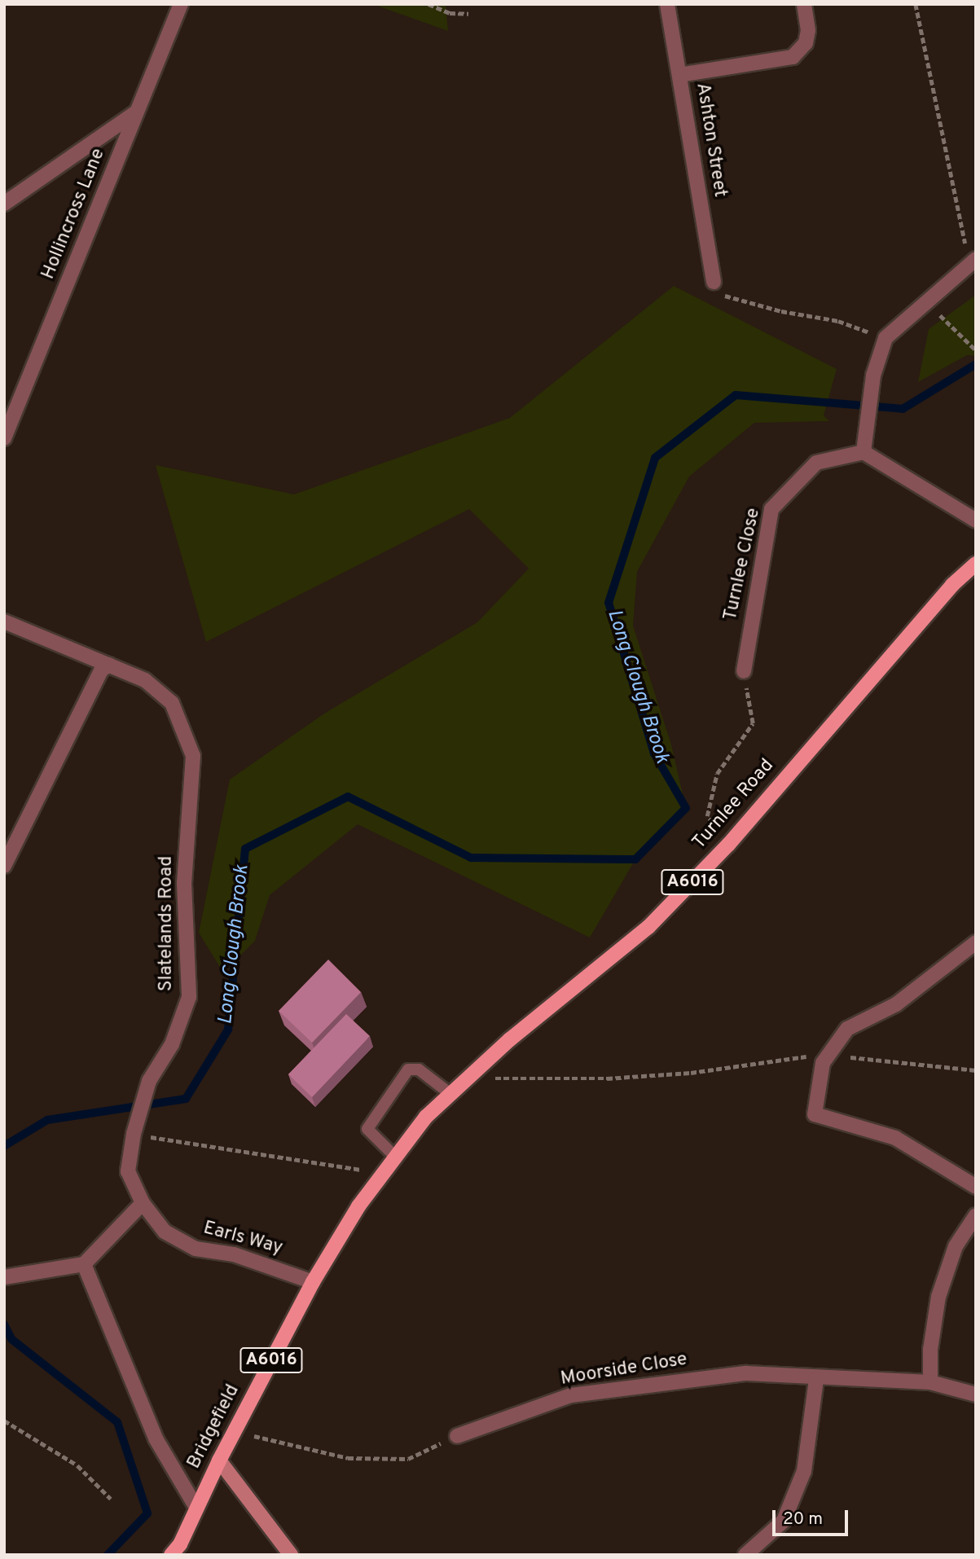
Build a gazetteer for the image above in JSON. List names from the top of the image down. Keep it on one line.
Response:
{"streets":{"main road":["Turnlee Road","A6016","Bridgefield"],"street":["Ashton Street","Hollincross Lane","Turnlee Close","Slatelands Road","Earls Way","Moorside Close"]},"crossings":[["Turnlee Road","Bridgefield"],["Slatelands Road","Earls Way"],["Earls Way","Bridgefield"]],"water":["Long Clough Brook"],"scale_bar":"20 m"}
